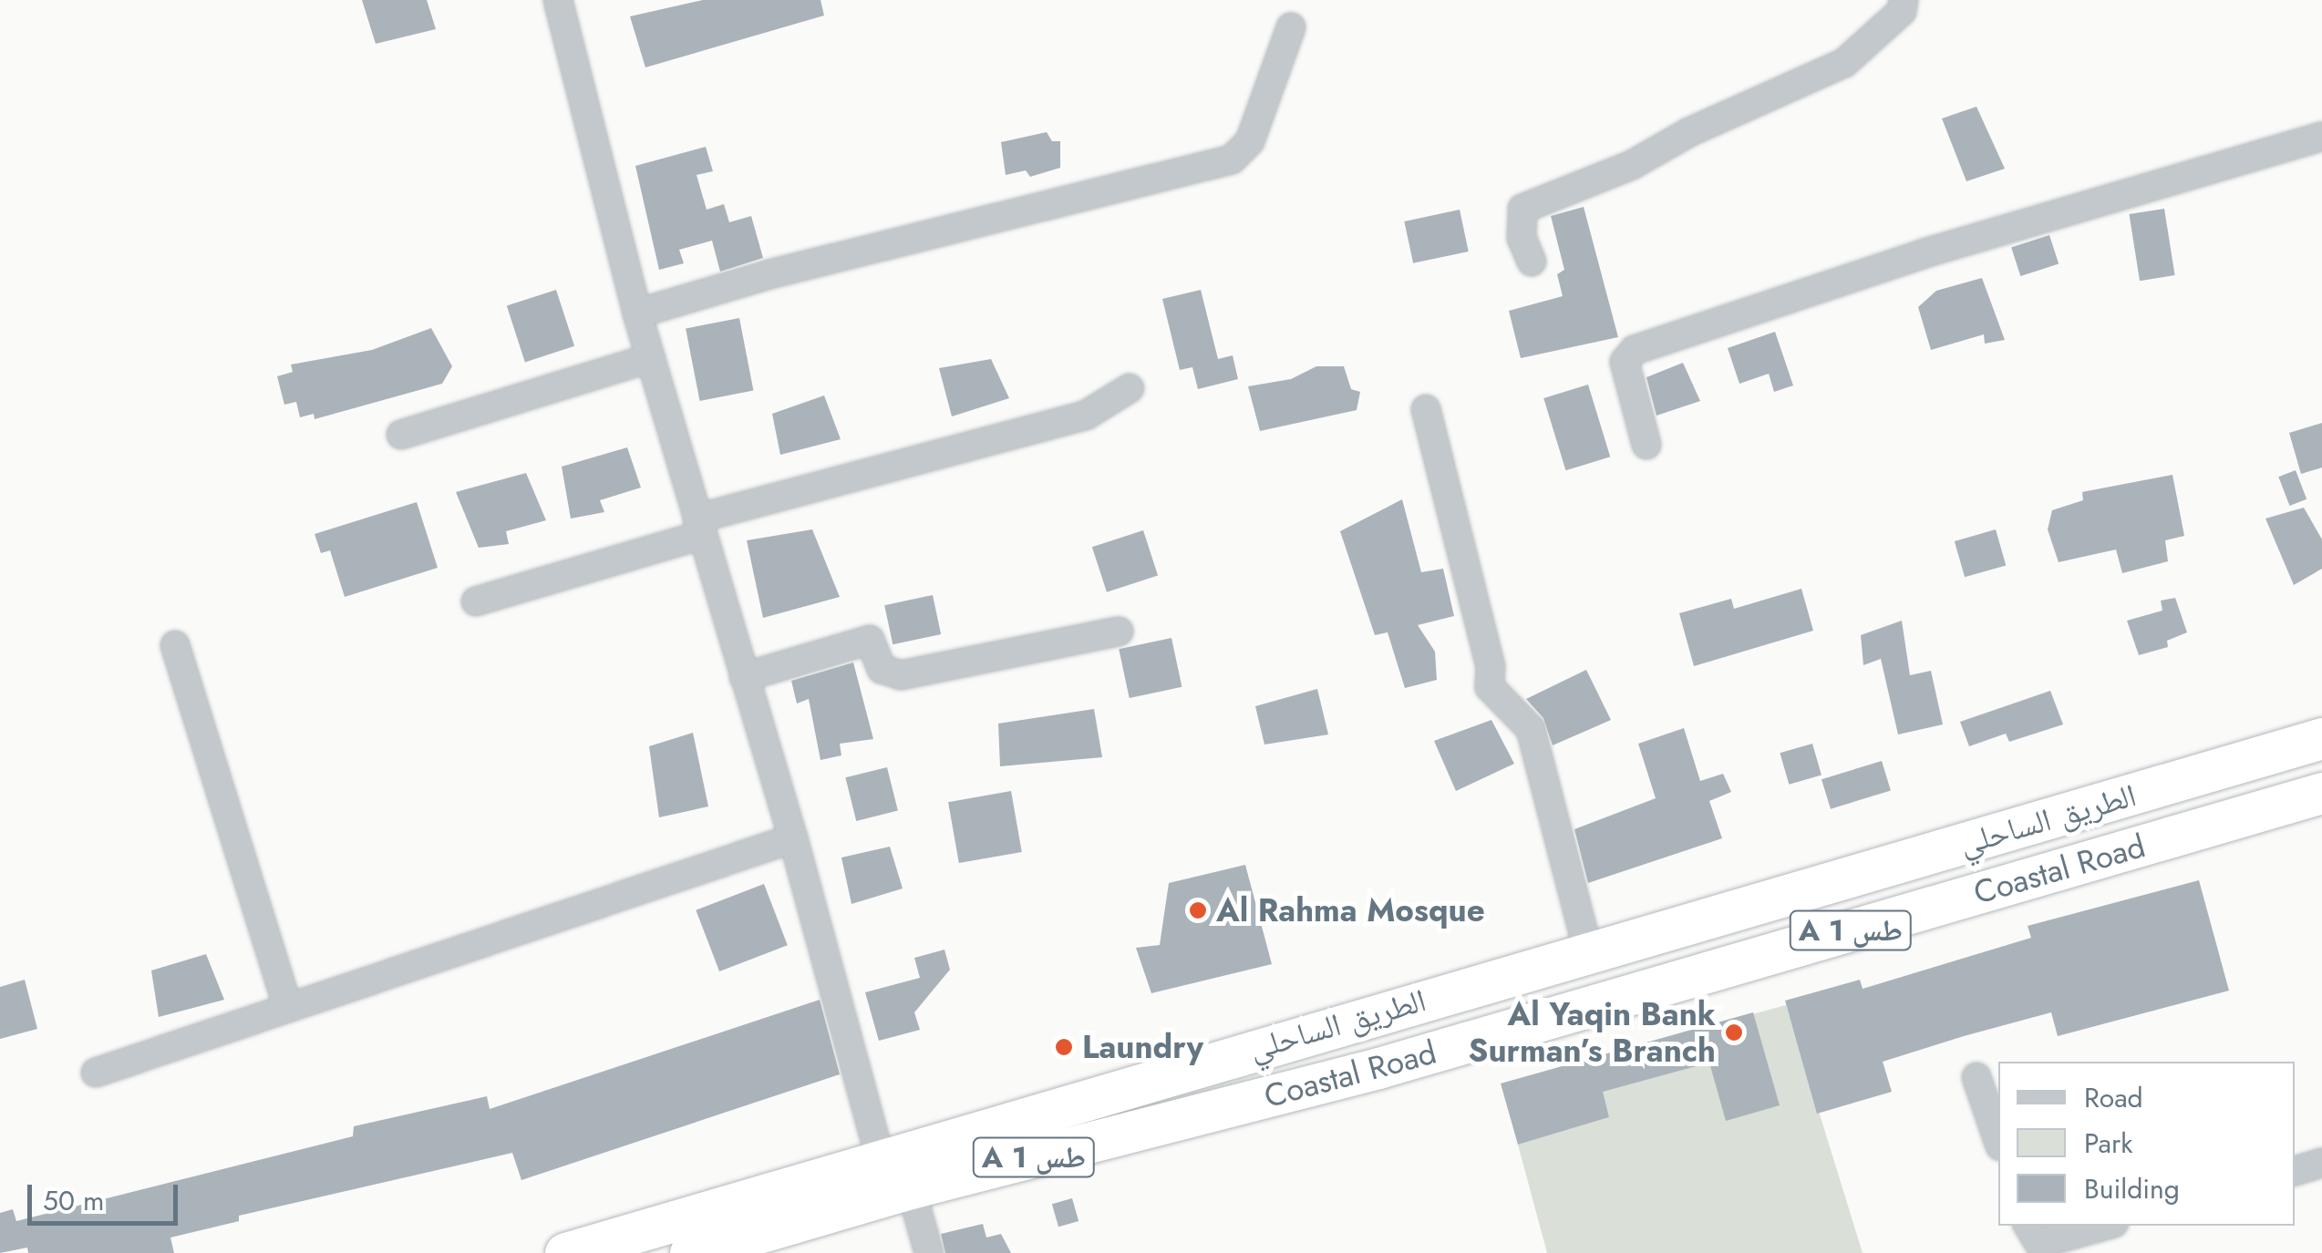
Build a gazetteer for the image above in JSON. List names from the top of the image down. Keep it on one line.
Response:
{"streets":{"highway":["الطريق الساحلي","Coastal Road","A 1 طس"]},"places":["Al Rahma Mosque","Al Yaqin Bank Surman’s Branch","Laundry"],"legend":["Road","Park","Building"],"scale_bar":"50 m"}
